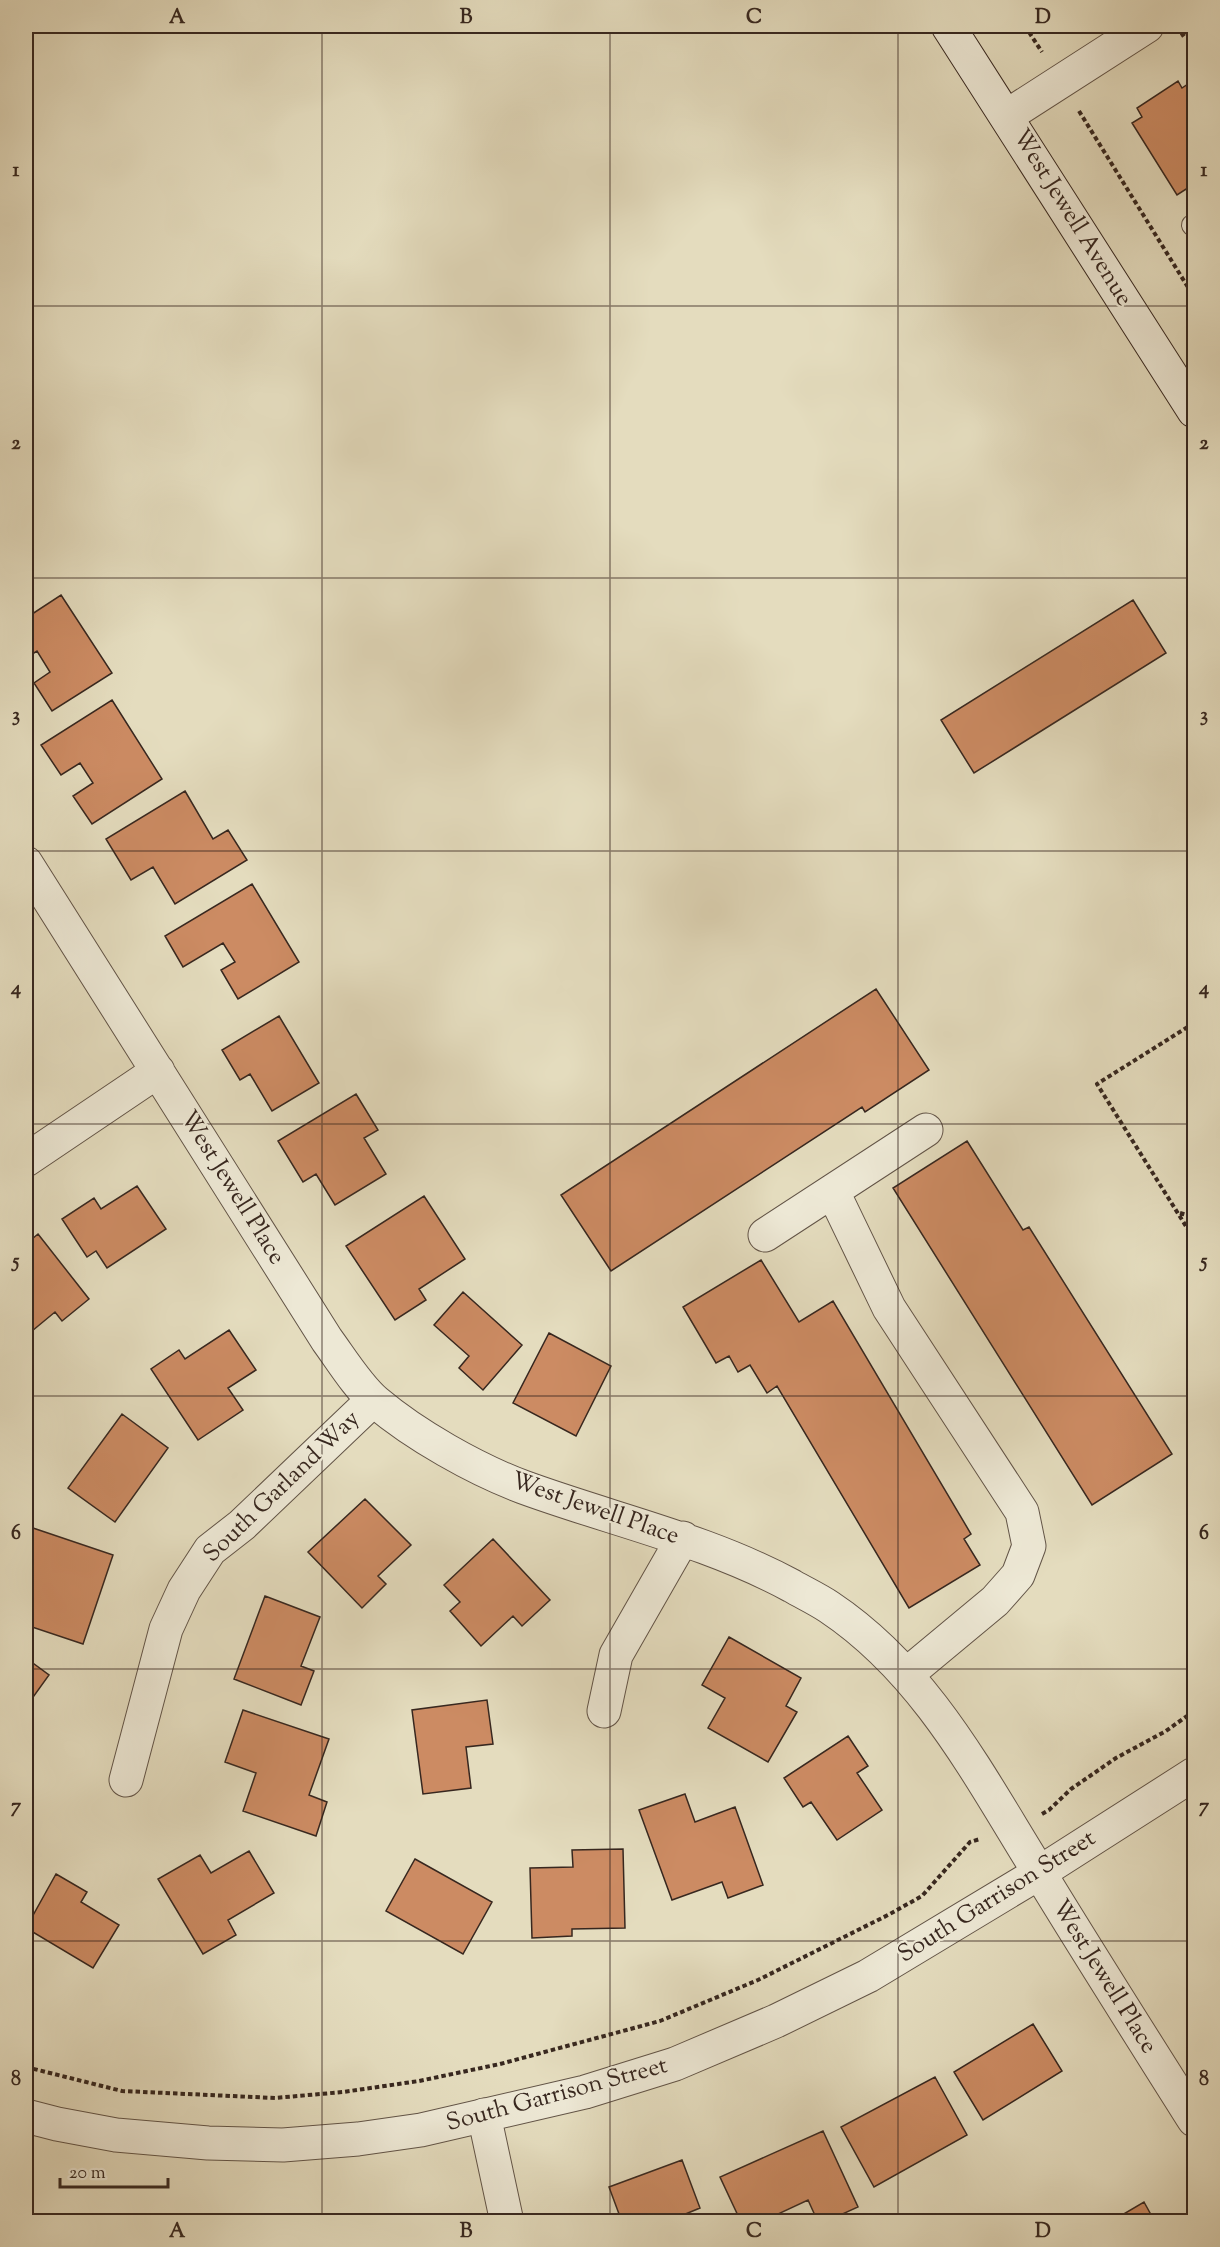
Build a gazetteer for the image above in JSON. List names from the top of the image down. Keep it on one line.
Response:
{"streets":{"street":["West Jewell Avenue","West Jewell Place","South Garland Way","South Garrison Street"]},"crossings":[["West Jewell Place","South Garland Way"],["West Jewell Place","South Garrison Street"]],"scale_bar":"20 m","grid":{"columns":["A","B","C","D"],"rows":["1","2","3","4","5","6","7","8"]}}
